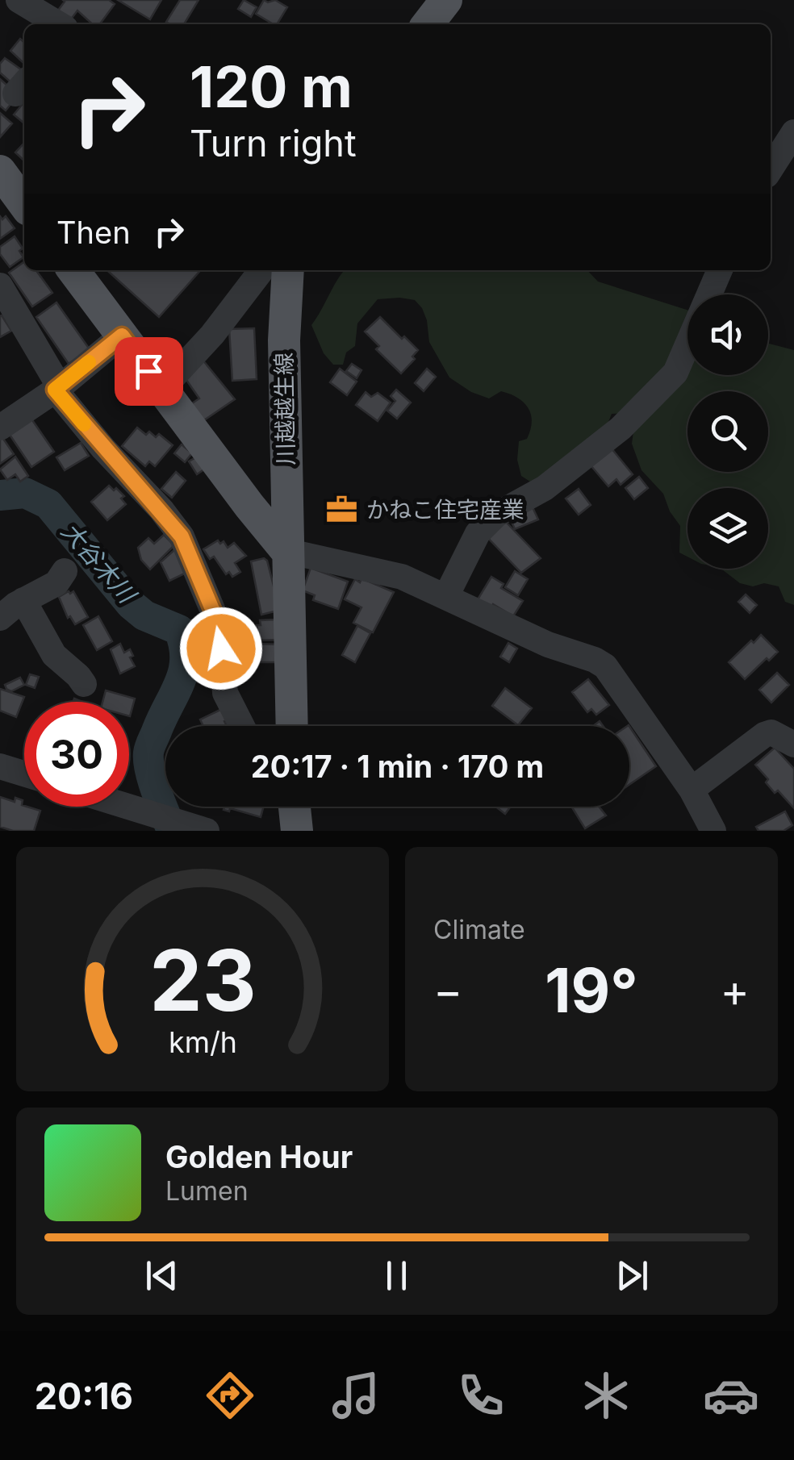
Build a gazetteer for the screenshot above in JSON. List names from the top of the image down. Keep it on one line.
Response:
{"streets":{"main road":["川越越生線"]},"water":["大谷木川"],"places":{"office":["かねこ住宅産業"]},"page":{"turn":["120 m","Turn right"],"then":"Then","limit":"30","trip":"20:17 · 1 min · 170 m","tile":"Climate","heat":["−","19°","+"],"song":["Golden Hour","Lumen"],"tabs":"20:16","gauge":["23","km/h"]}}
